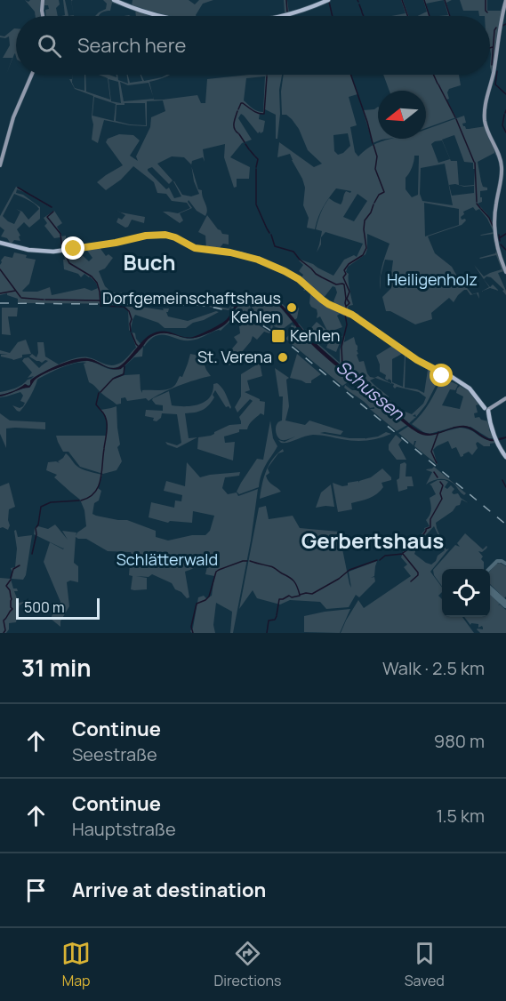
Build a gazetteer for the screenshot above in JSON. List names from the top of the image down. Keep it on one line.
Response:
{"districts":["Buch","Gerbertshaus"],"water":["Schussen"],"parks":["Heiligenholz","Schlätterwald"],"places":{"other":["Dorfgemeinschaftshaus Kehlen","St. Verena"],"transit":["Kehlen"]},"scale_bar":"500 m","north":"left","page":{"search":"Search here","scale":"500 m","heading":["31 min","Walk · 2.5 km"],"list":[["Continue","Seestraße","980 m"],["Continue","Hauptstraße","1.5 km"],"Arrive at destination"],"nav":["Map","Directions","Saved"]}}
